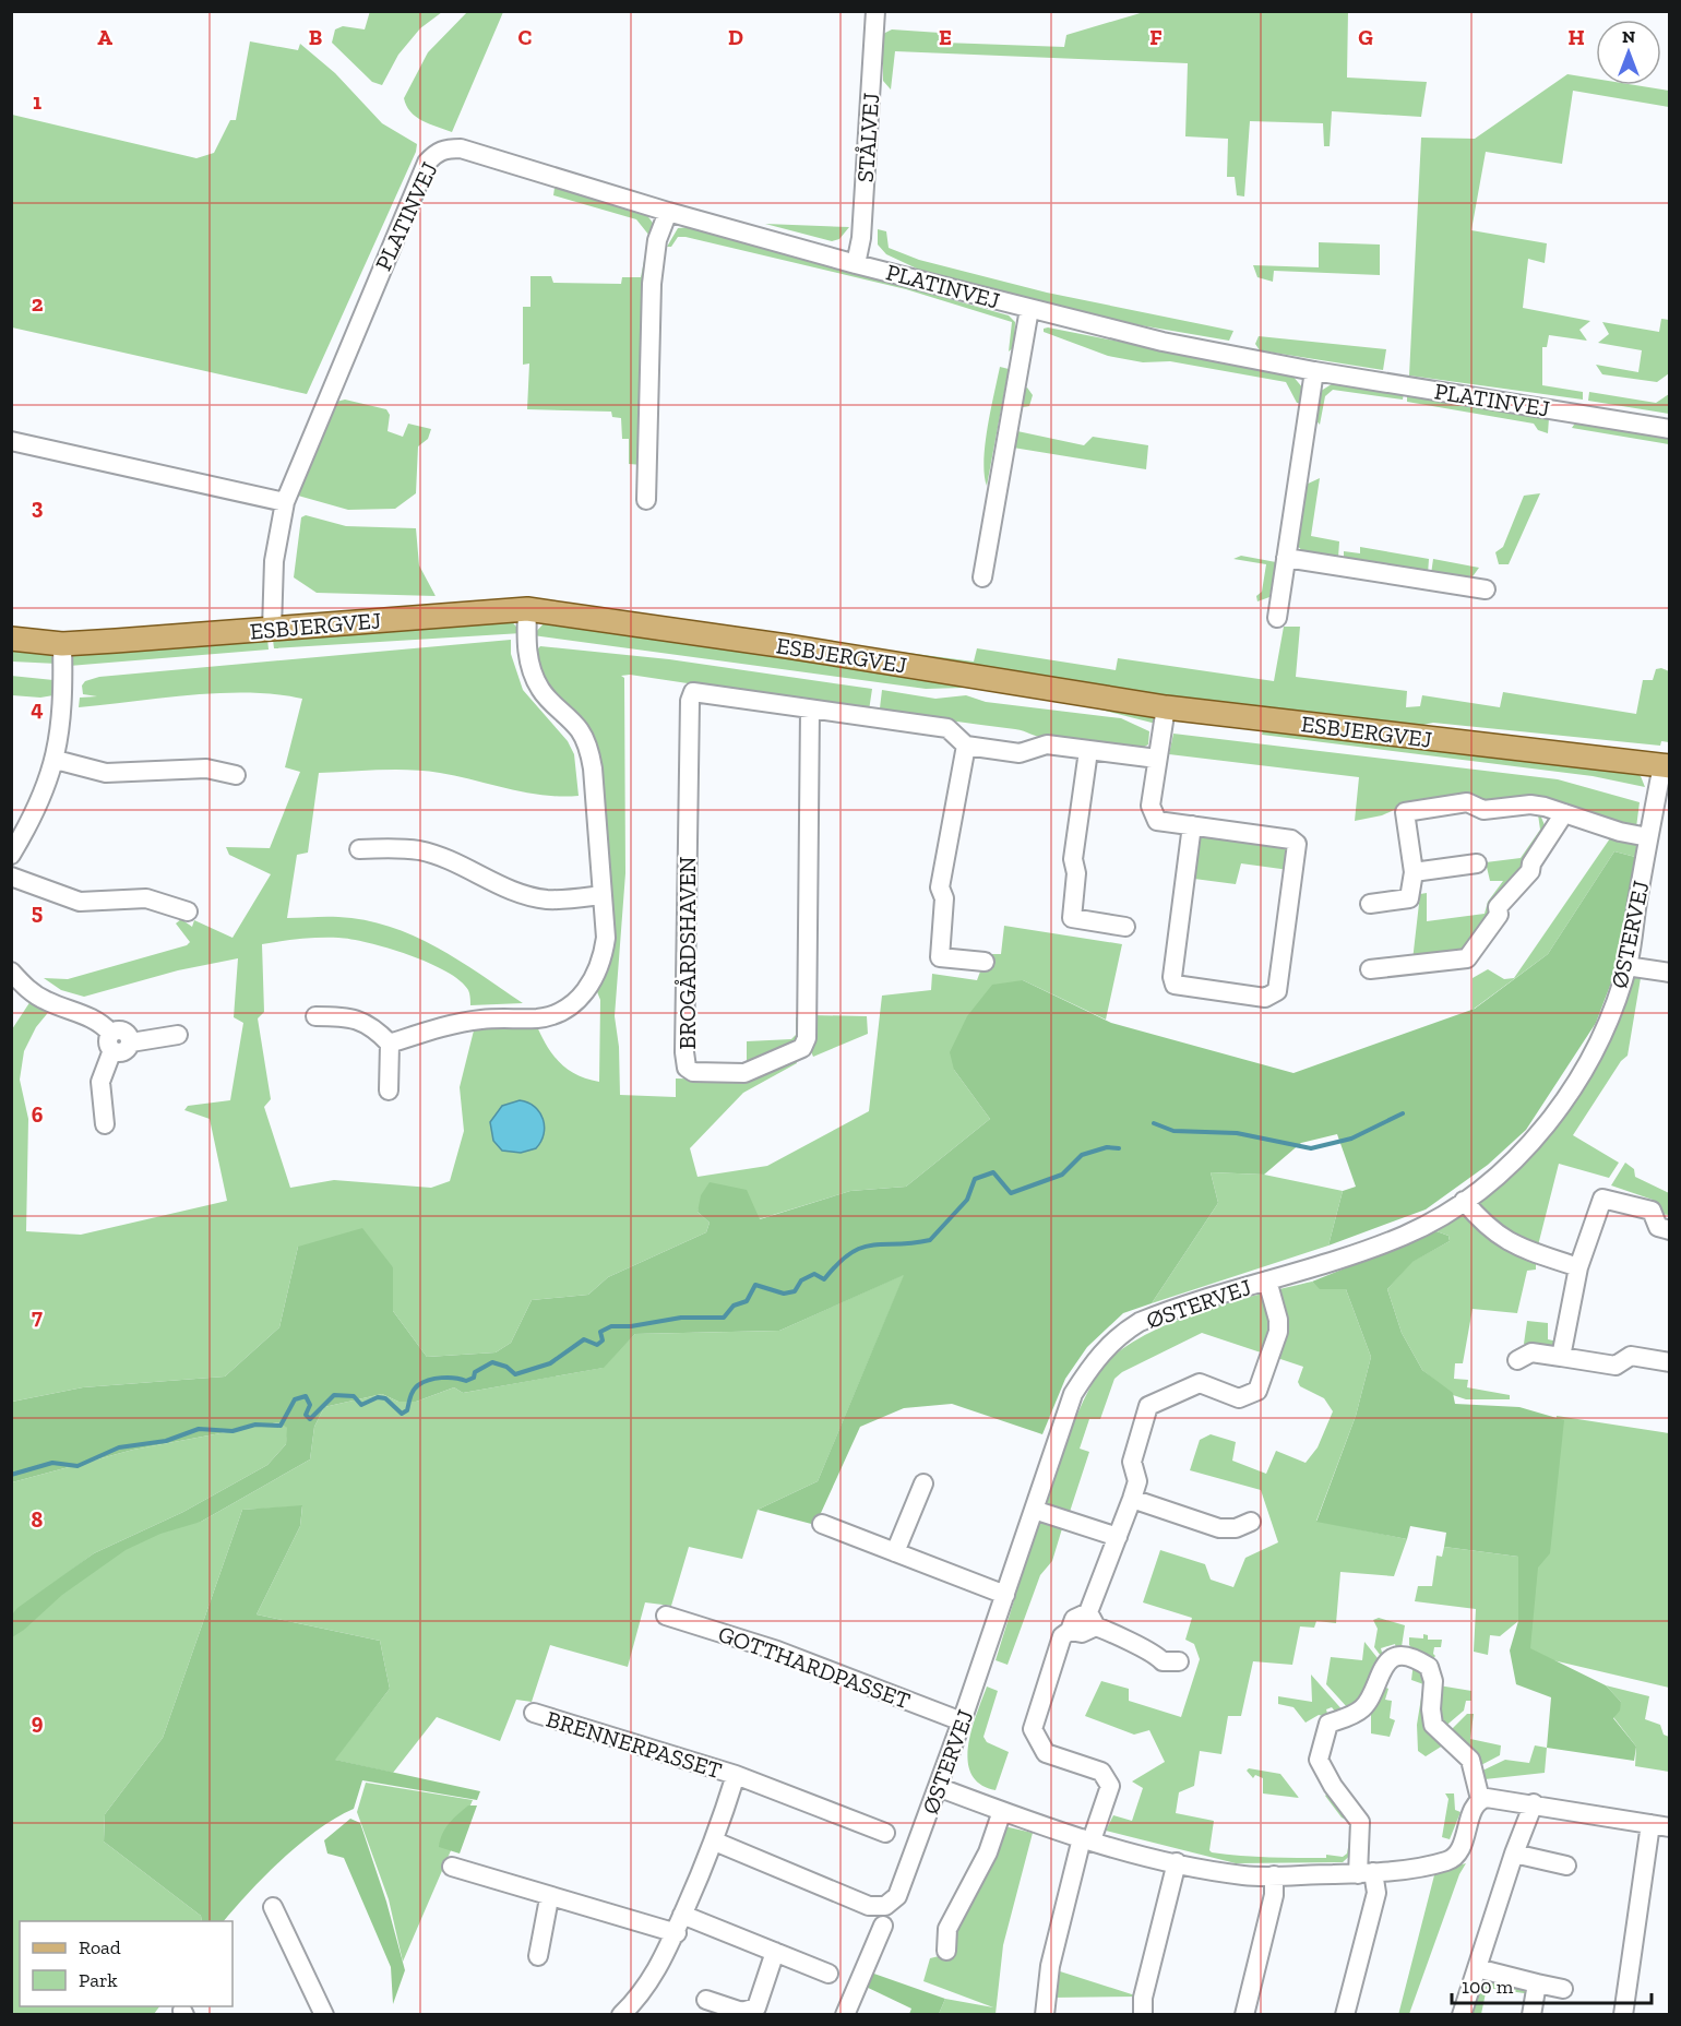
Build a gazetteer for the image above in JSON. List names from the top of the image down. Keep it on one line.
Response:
{"streets":{"main road":["ESBJERGVEJ"],"street":["STÅLVEJ","PLATINVEJ","ØSTERVEJ","BROGÅRDSHAVEN","GOTTHARDPASSET","BRENNERPASSET"]},"crossings":[["STÅLVEJ","PLATINVEJ"],["PLATINVEJ","ESBJERGVEJ"],["ESBJERGVEJ","ØSTERVEJ"],["ØSTERVEJ","GOTTHARDPASSET"],["ØSTERVEJ","BRENNERPASSET"]],"legend":["Road","Park"],"scale_bar":"100 m","north":"top","grid":{"columns":["A","B","C","D","E","F","G","H"],"rows":["1","2","3","4","5","6","7","8","9"]}}
